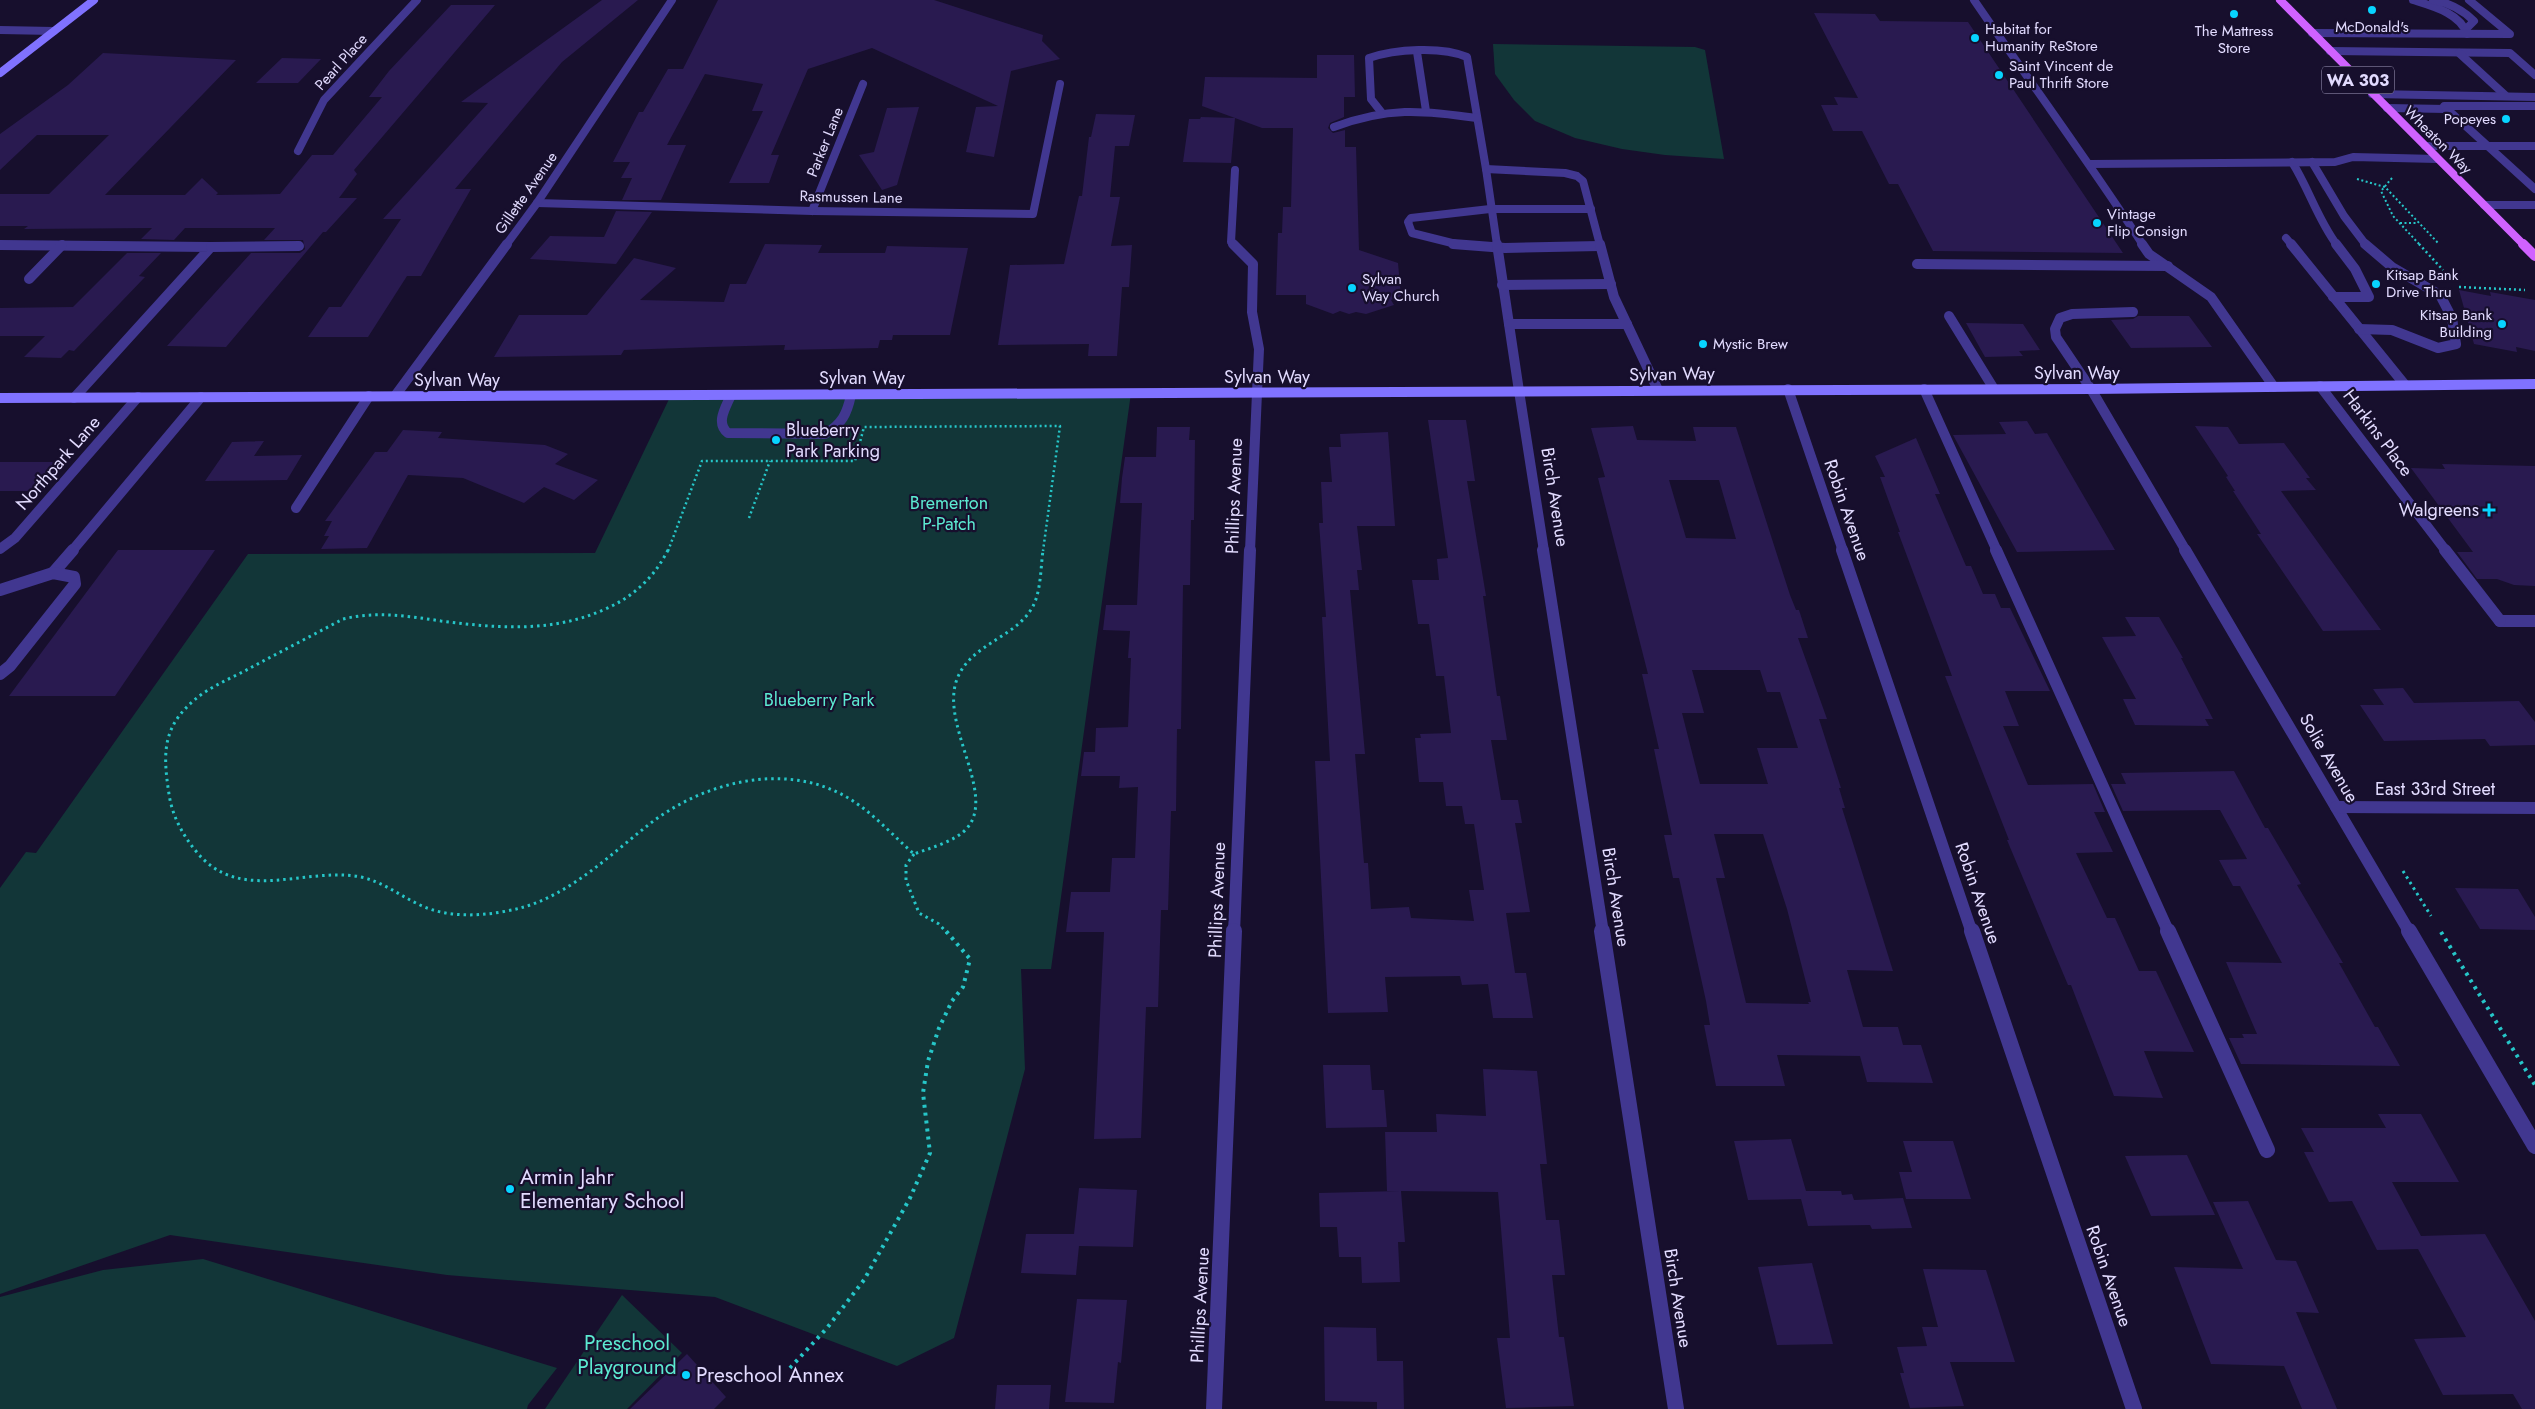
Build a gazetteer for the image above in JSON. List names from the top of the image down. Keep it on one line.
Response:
{"streets":{"main road":["WA 303","Wheaton Way","Sylvan Way"],"street":["Pearl Place","Parker Lane","Gillette Avenue","Rasmussen Lane","Harkins Place","Northpark Lane","Phillips Avenue","Birch Avenue","Robin Avenue","Solie Avenue","East 33rd Street"]},"crossings":[["Parker Lane","Rasmussen Lane"],["Gillette Avenue","Rasmussen Lane"],["Gillette Avenue","Sylvan Way"],["Sylvan Way","Harkins Place"],["Sylvan Way","Northpark Lane"],["Sylvan Way","Phillips Avenue"],["Sylvan Way","Birch Avenue"],["Sylvan Way","Robin Avenue"],["Sylvan Way","Solie Avenue"],["Solie Avenue","East 33rd Street"]],"parks":["Bremerton P-Patch","Blueberry Park","Preschool Playground"],"places":{"other":["McDonald's","The Mattress Store","Habitat for Humanity ReStore","Saint Vincent de Paul Thrift Store","Popeyes","Vintage Flip Consign","Kitsap Bank Drive Thru","Sylvan Way Church","Kitsap Bank Building","Mystic Brew","Blueberry Park Parking","Armin Jahr Elementary School","Preschool Annex"],"health":["Walgreens"]}}
